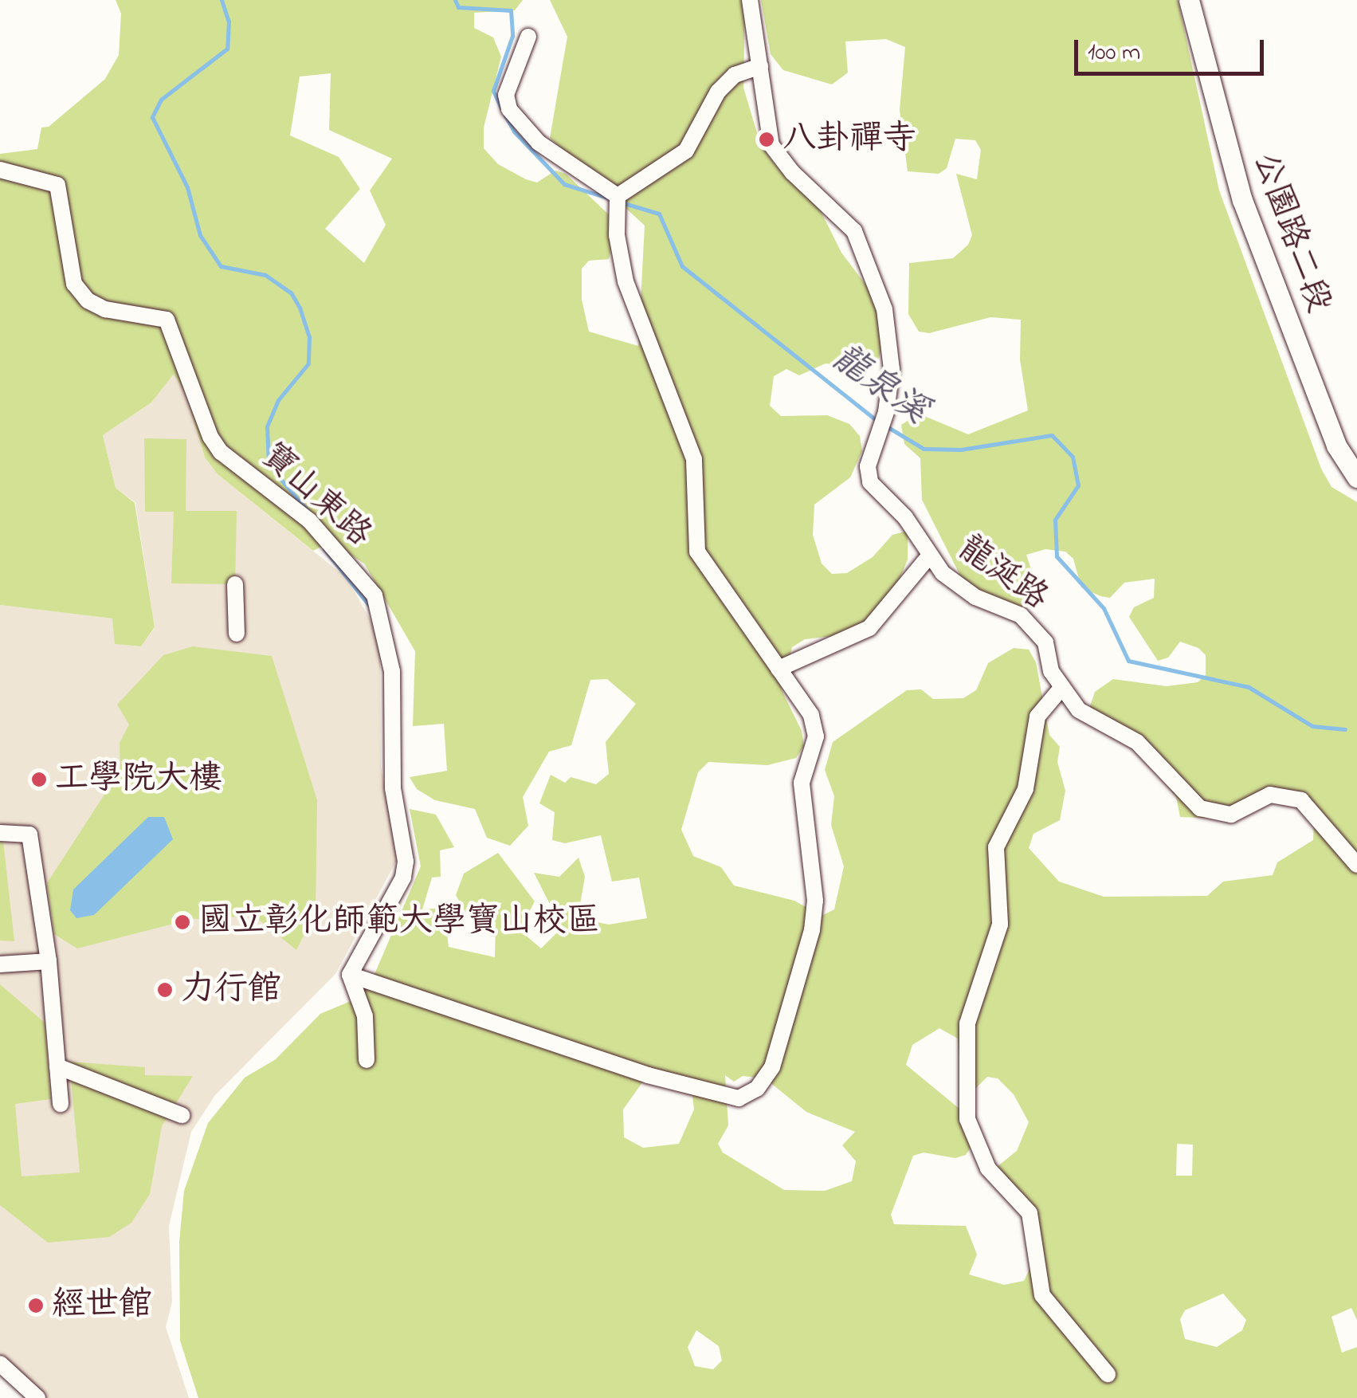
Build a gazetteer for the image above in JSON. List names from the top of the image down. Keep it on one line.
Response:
{"streets":{"main road":["公園路二段"],"street":["寶山東路","龍涎路"]},"water":["龍泉溪"],"places":["八卦禪寺","工學院大樓","國立彰化師範大學寶山校區","力行館","經世館"],"scale_bar":"100 m"}
